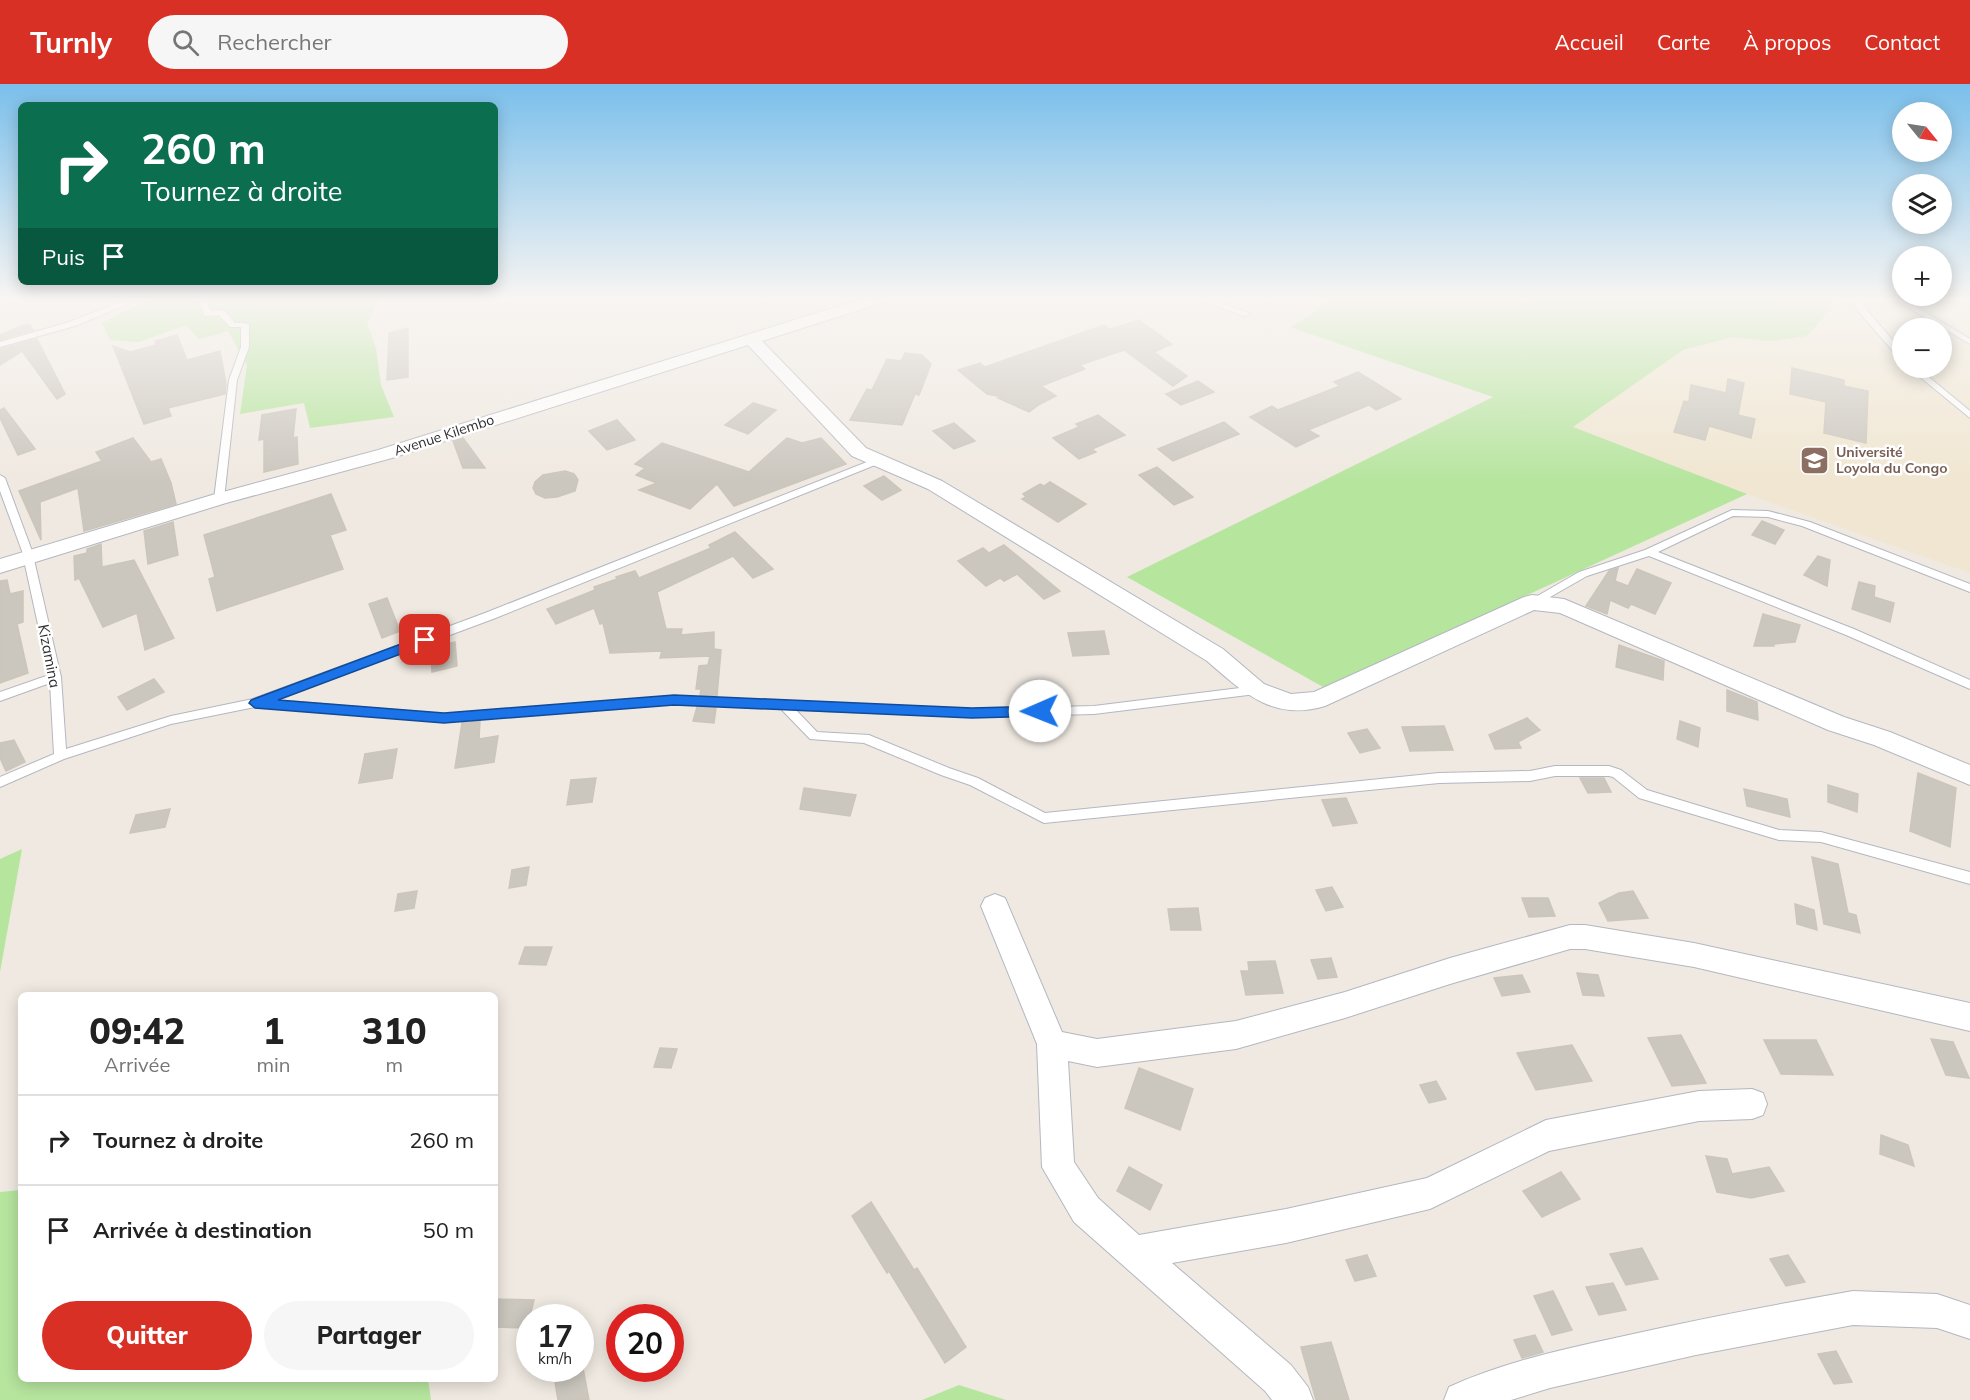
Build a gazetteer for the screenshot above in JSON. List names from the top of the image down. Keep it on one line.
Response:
{"streets":{"street":["Avenue Kilembo"],"lane":["Kizamina"]},"crossings":[["Avenue Kilembo","Kizamina"]],"places":{"school or university":["Université Loyola du Congo"]},"north":"bottom right","page":{"header":"Turnly","search":"Rechercher","nav":["Accueil","Carte","À propos","Contact"],"map_buttons":["+","−"],"turn":["260 m","Tournez à droite"],"then":"Puis","eta":["09:42","Arrivée","1","min","310","m"],"list":[{"name":"Tournez à droite","value":"260 m"},{"name":"Arrivée à destination","value":"50 m"}],"buttons":["Quitter","Partager"],"speed":"17 km/h","limit":"20"}}
